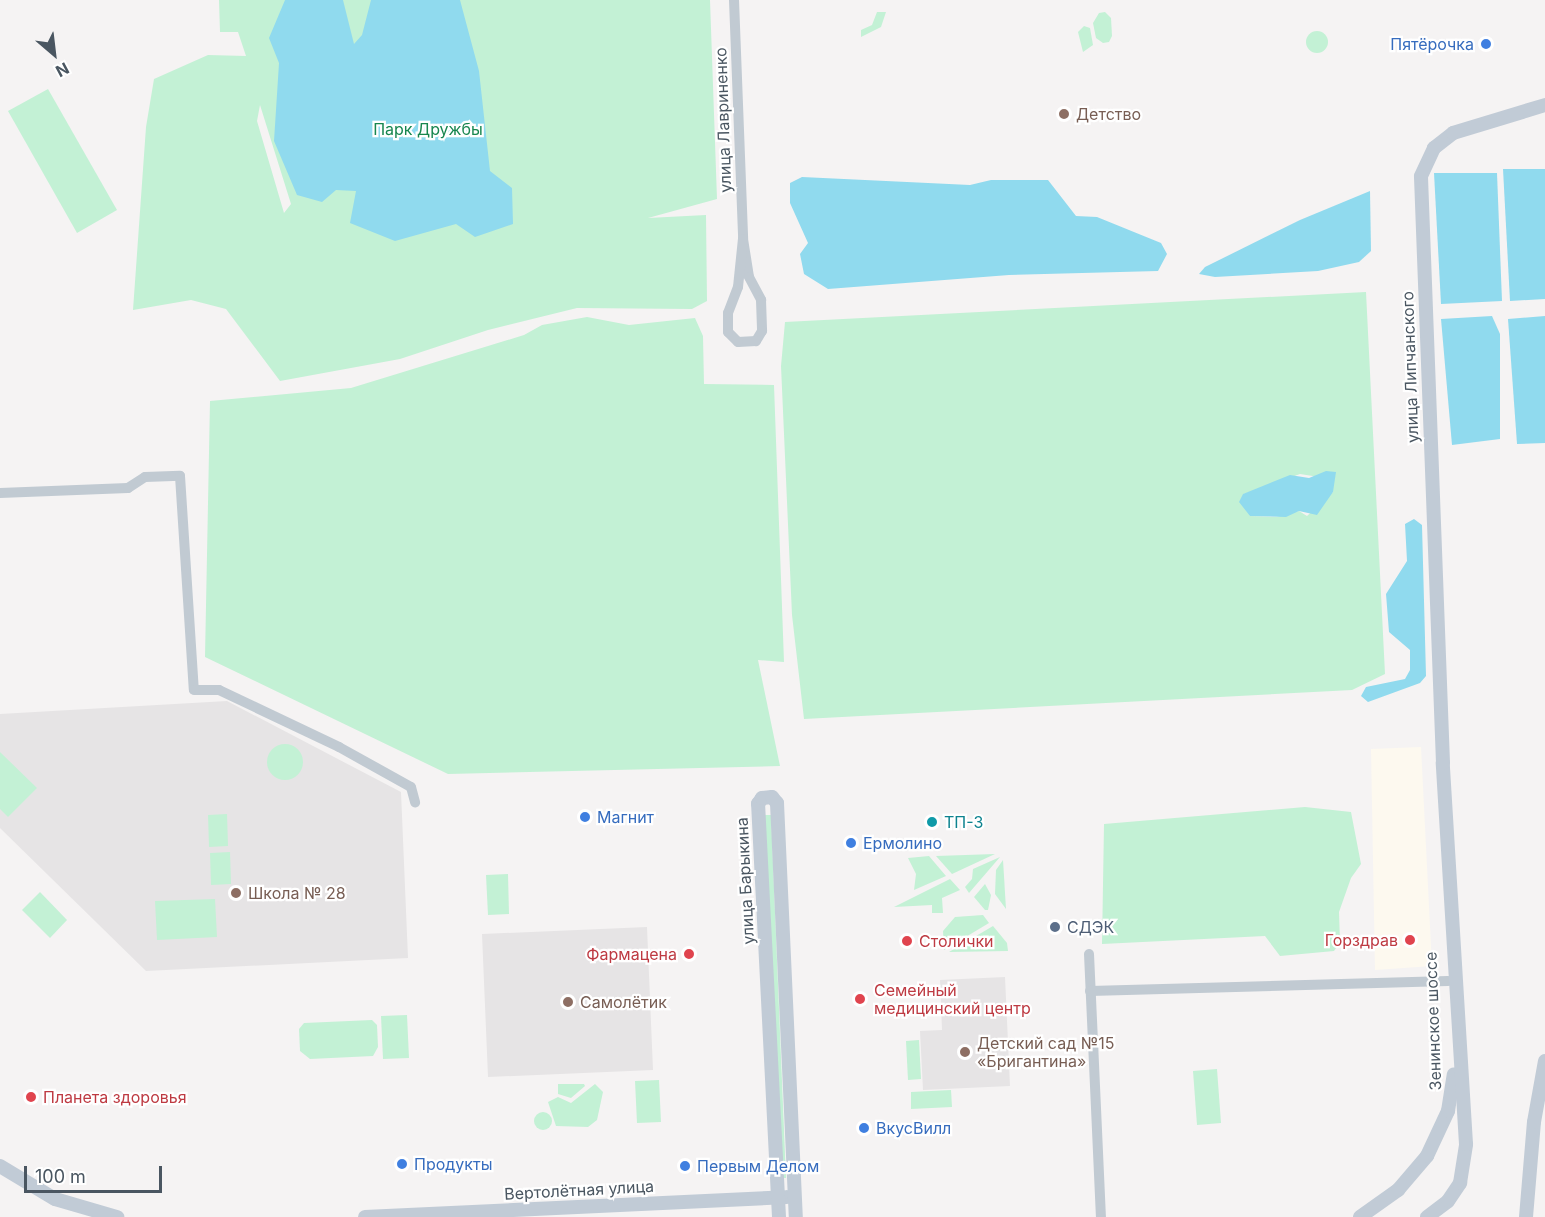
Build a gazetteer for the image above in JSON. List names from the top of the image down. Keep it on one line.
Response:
{"streets":{"main road":["улица Липчанского","улица Барыкина","Зенинское шоссе","Вертолётная улица"],"street":["улица Лавриненко"]},"crossings":[["улица Липчанского","Зенинское шоссе"],["улица Барыкина","Вертолётная улица"]],"parks":["Парк Дружбы"],"places":["Пятёрочка","Детство","Магнит","ТП-3","Ермолино","Школа № 28","СДЭК","Горздрав","Столички","Фармацена","Семейный медицинский центр","Самолётик","Детский сад №15 «Бригантина»","Планета здоровья","ВкусВилл","Продукты","Первым Делом"],"scale_bar":"100 m","north":"bottom right"}
